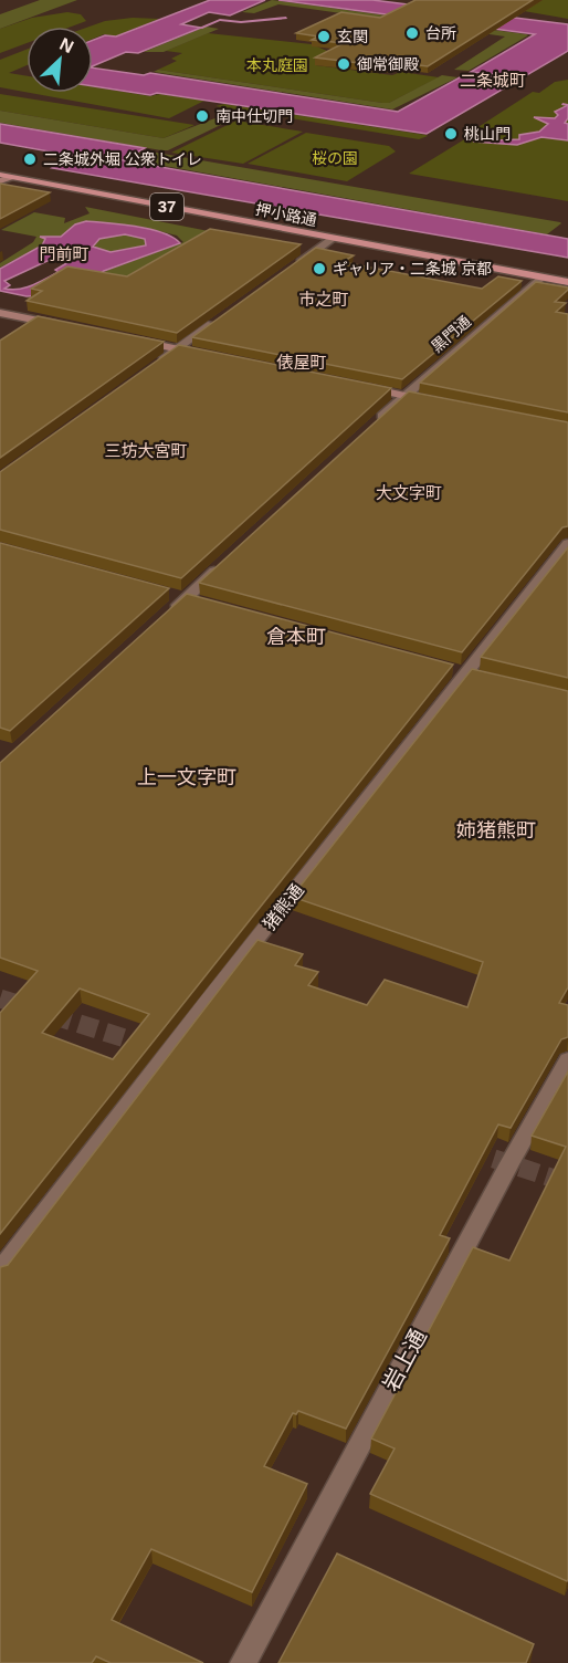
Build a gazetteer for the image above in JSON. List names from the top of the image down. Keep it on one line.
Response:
{"streets":{"main road":["37","押小路通"],"street":["黒門通","猪熊通","岩上通"]},"crossings":[["押小路通","黒門通"]],"districts":["二条城町","門前町","市之町","俵屋町","三坊大宮町","大文字町","倉本町","上一文字町","姉猪熊町"],"parks":["本丸庭園","桜の園"],"places":["台所","玄関","御常御殿","南中仕切門","桃山門","二条城外堀 公衆トイレ","ギャリア・二条城 京都"],"north":"top right"}
